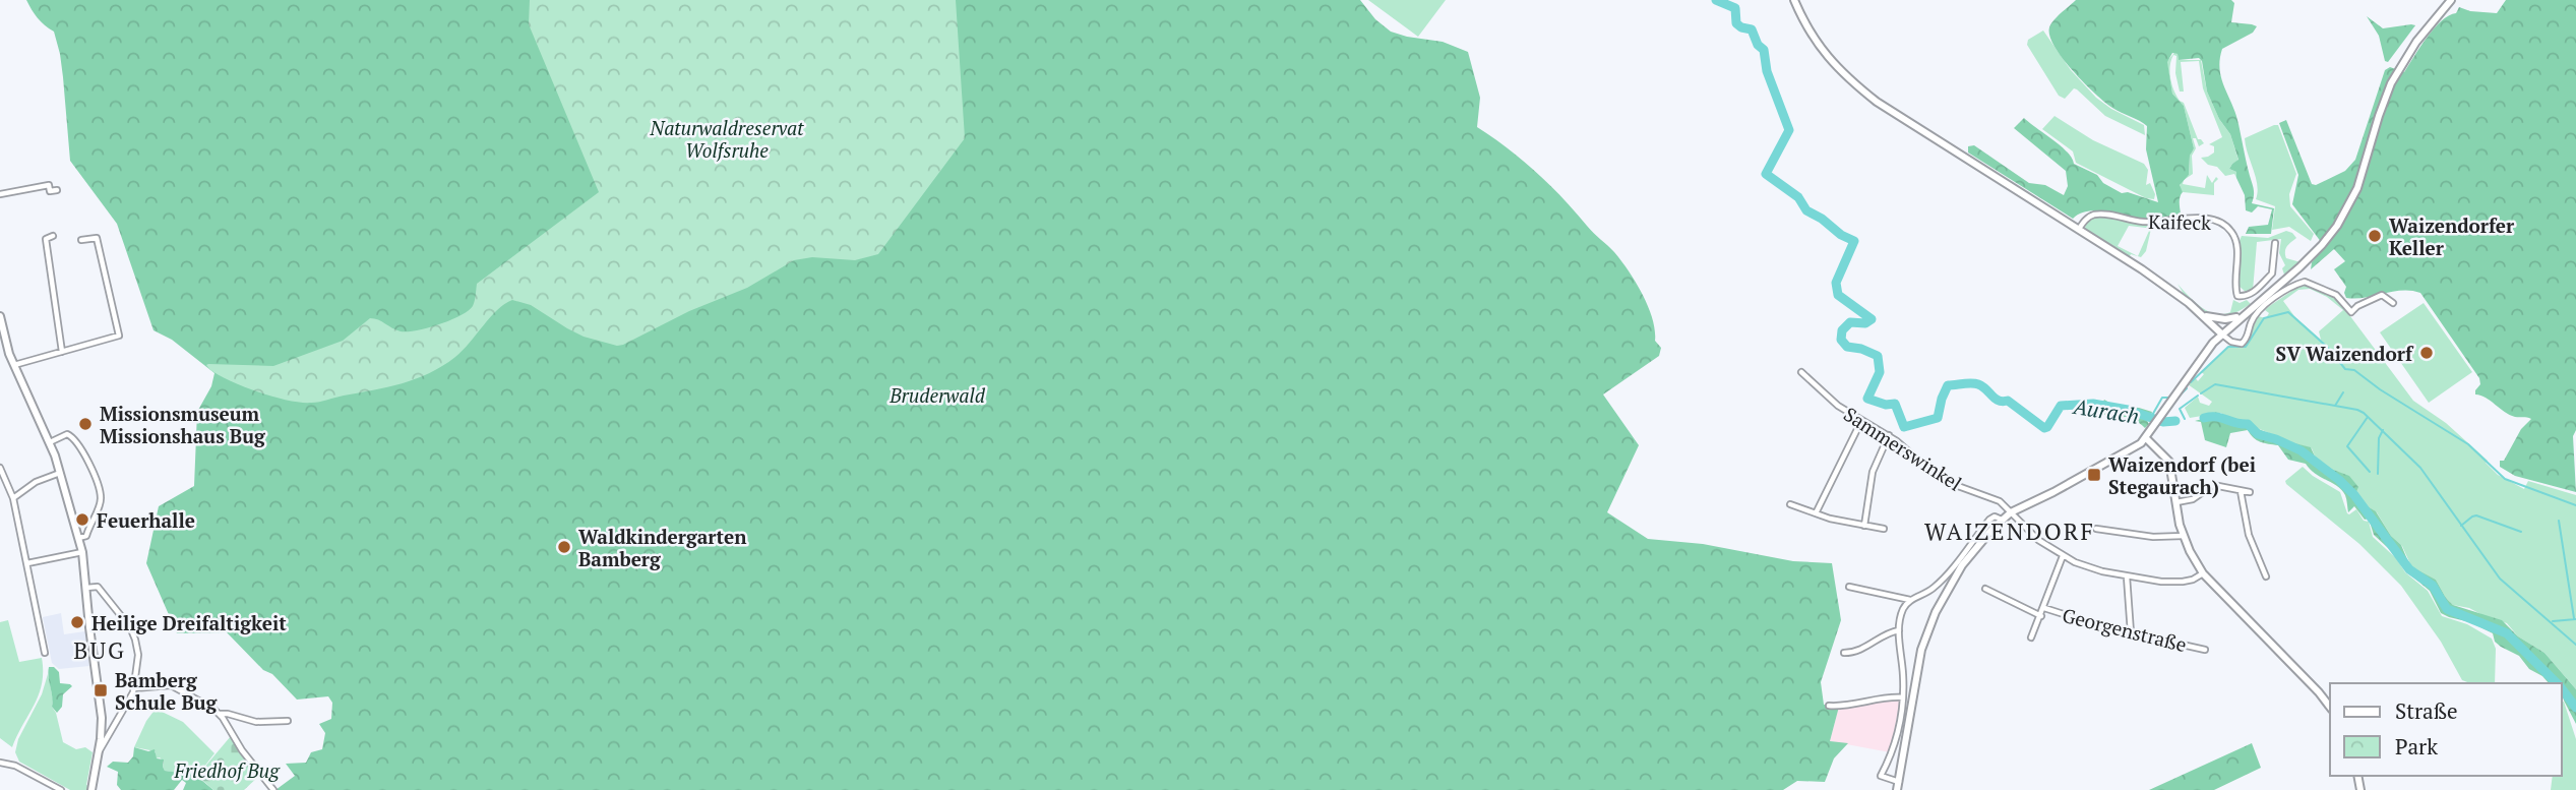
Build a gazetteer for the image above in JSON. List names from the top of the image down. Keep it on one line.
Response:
{"streets":{"street":["Kaifeck","Sammerswinkel","Georgenstraße"]},"districts":["WAIZENDORF","BUG"],"water":["Aurach"],"parks":["Naturwaldreservat Wolfsruhe","Bruderwald","Friedhof Bug"],"places":{"other":["Waizendorfer Keller","SV Waizendorf","Missionsmuseum Missionshaus Bug","Feuerhalle","Waldkindergarten Bamberg","Heilige Dreifaltigkeit"],"transit":["Waizendorf (bei Stegaurach)","Bamberg Schule Bug"]},"legend":["Straße","Park"]}
